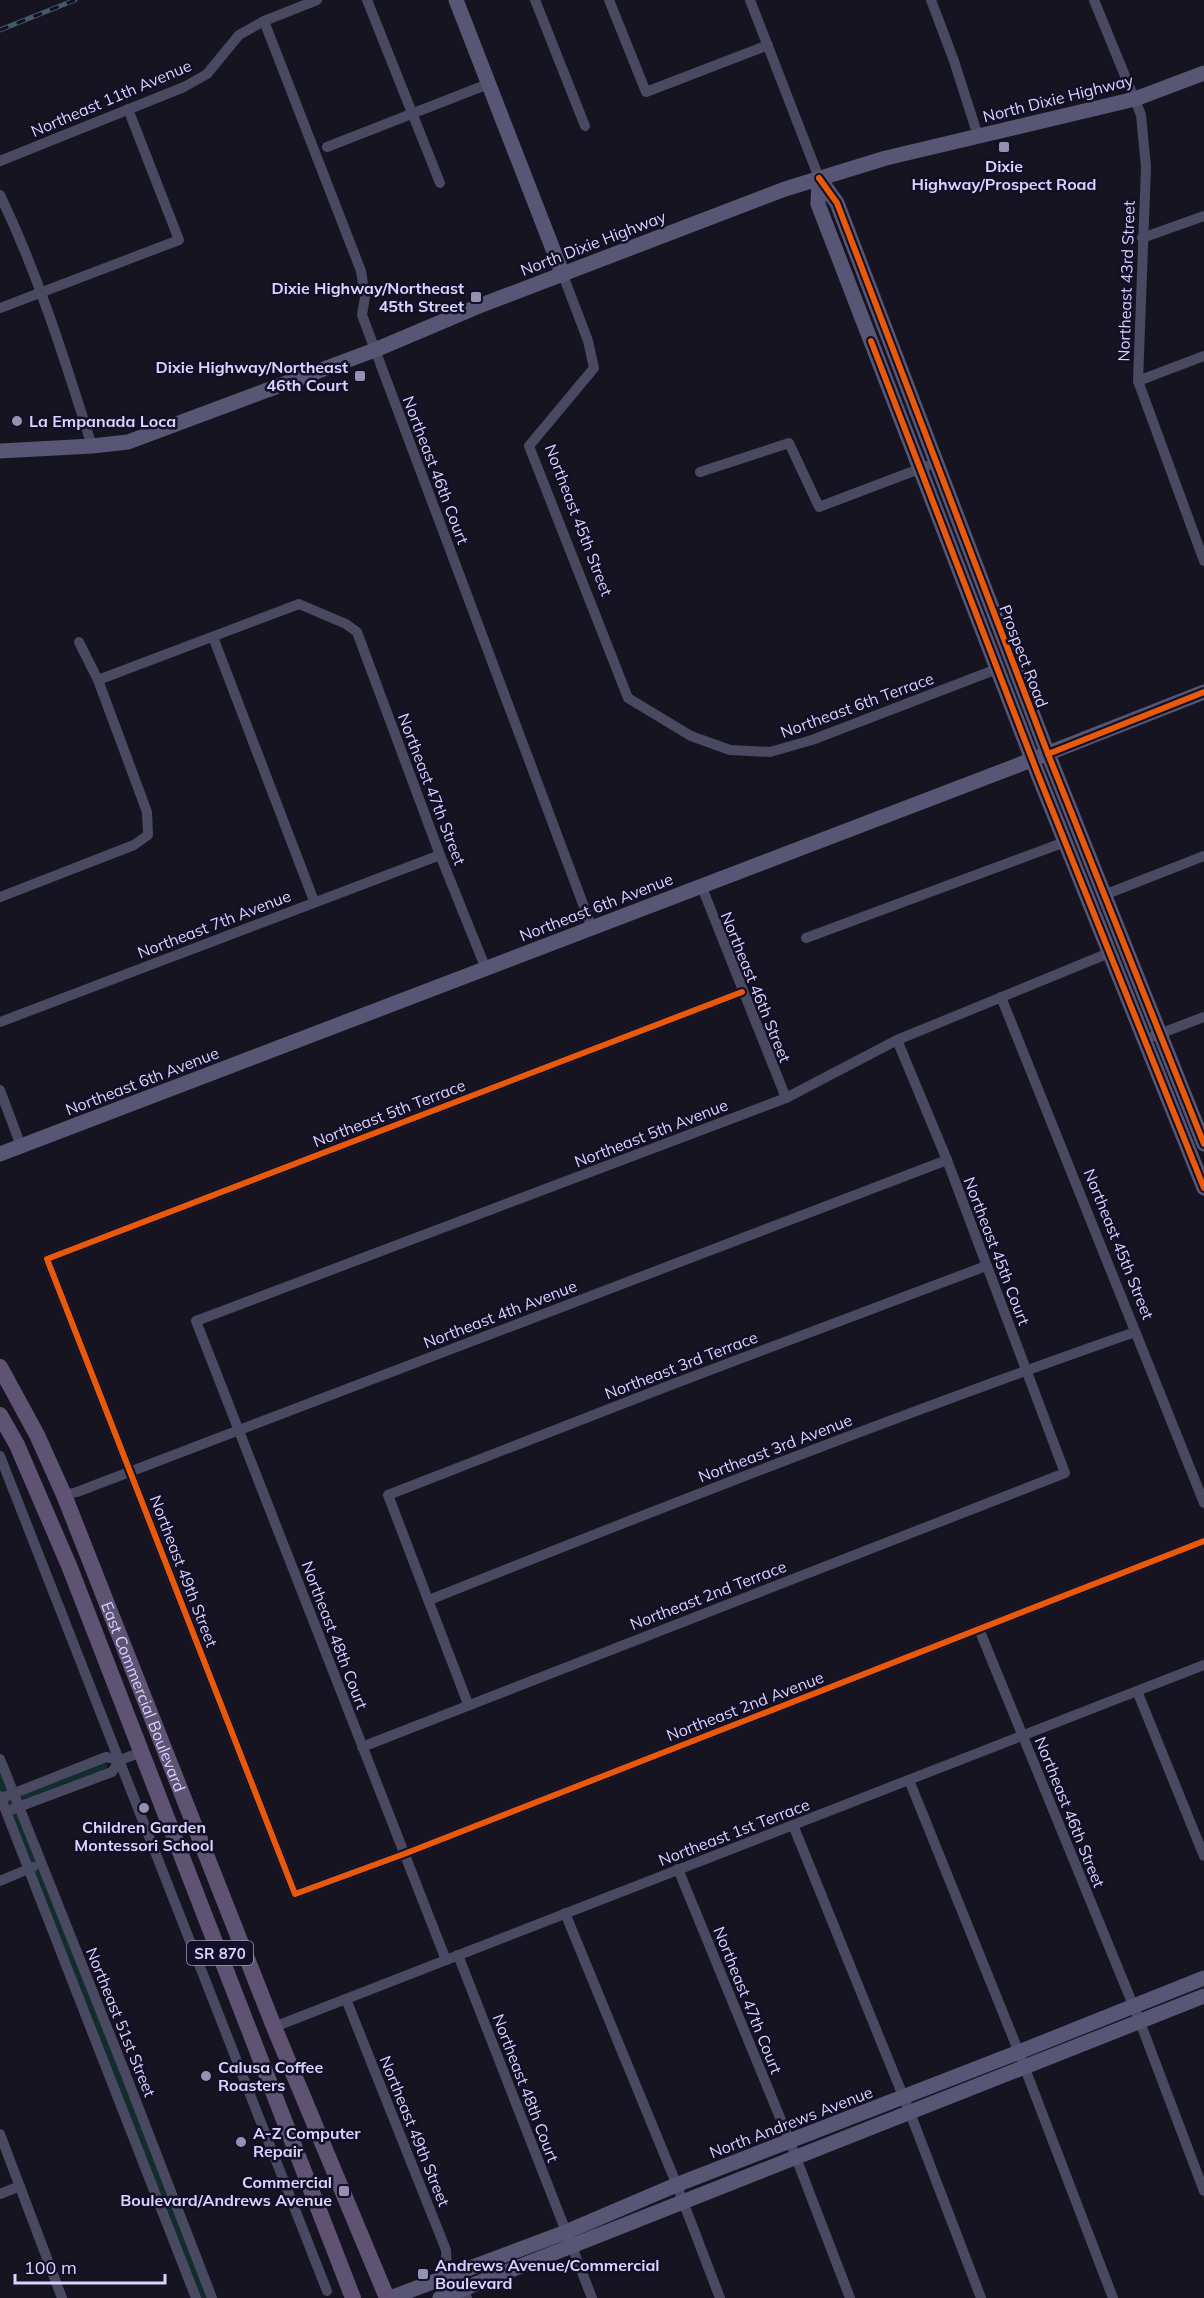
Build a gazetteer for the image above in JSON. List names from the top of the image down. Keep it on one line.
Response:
{"streets":{"main road":["North Dixie Highway","Northeast 45th Street","Prospect Road","Northeast 6th Avenue","East Commercial Boulevard","SR 870","North Andrews Avenue"],"street":["Northeast 11th Avenue","Northeast 43rd Street","Northeast 46th Court","Northeast 6th Terrace","Northeast 47th Street","Northeast 7th Avenue","Northeast 46th Street","Northeast 5th Terrace","Northeast 5th Avenue","Northeast 45th Court","Northeast 4th Avenue","Northeast 3rd Terrace","Northeast 3rd Avenue","Northeast 49th Street","Northeast 2nd Terrace","Northeast 48th Court","Northeast 2nd Avenue","Northeast 1st Terrace","Northeast 47th Court","Northeast 51st Street"]},"crossings":[["Northeast 11th Avenue","Northeast 46th Court"],["North Dixie Highway","Northeast 43rd Street"],["North Dixie Highway","Northeast 46th Court"],["North Dixie Highway","Northeast 45th Street"],["North Dixie Highway","Prospect Road"],["Northeast 46th Court","Northeast 6th Avenue"],["Northeast 45th Street","Northeast 6th Terrace"],["Northeast 45th Street","Northeast 5th Avenue"],["Northeast 45th Street","Northeast 3rd Avenue"],["Prospect Road","Northeast 6th Terrace"],["Prospect Road","Northeast 6th Avenue"],["Prospect Road","Northeast 5th Avenue"],["Northeast 47th Street","Northeast 6th Avenue"],["Northeast 47th Street","Northeast 7th Avenue"],["Northeast 6th Avenue","Northeast 46th Street"],["Northeast 46th Street","Northeast 5th Terrace"],["Northeast 46th Street","Northeast 5th Avenue"],["Northeast 46th Street","Northeast 2nd Avenue"],["Northeast 46th Street","Northeast 1st Terrace"],["Northeast 46th Street","North Andrews Avenue"],["Northeast 5th Terrace","Northeast 49th Street"],["Northeast 5th Avenue","Northeast 45th Court"],["Northeast 5th Avenue","Northeast 48th Court"],["Northeast 45th Court","Northeast 4th Avenue"],["Northeast 45th Court","Northeast 3rd Terrace"],["Northeast 45th Court","Northeast 3rd Avenue"],["Northeast 45th Court","Northeast 2nd Terrace"],["Northeast 4th Avenue","Northeast 49th Street"],["Northeast 4th Avenue","Northeast 48th Court"],["Northeast 4th Avenue","East Commercial Boulevard"],["Northeast 3rd Terrace","Northeast 3rd Avenue"],["Northeast 49th Street","Northeast 2nd Avenue"],["Northeast 49th Street","Northeast 1st Terrace"],["Northeast 49th Street","North Andrews Avenue"],["Northeast 2nd Terrace","Northeast 48th Court"],["Northeast 48th Court","Northeast 2nd Avenue"],["Northeast 48th Court","Northeast 1st Terrace"],["Northeast 48th Court","North Andrews Avenue"],["East Commercial Boulevard","Northeast 1st Terrace"],["East Commercial Boulevard","North Andrews Avenue"],["Northeast 1st Terrace","Northeast 47th Court"],["Northeast 47th Court","North Andrews Avenue"]],"places":{"transit":["Dixie Highway/Prospect Road","Dixie Highway/Northeast 45th Street","Dixie Highway/Northeast 46th Court","Commercial Boulevard/Andrews Avenue","Andrews Avenue/Commercial Boulevard"],"other":["La Empanada Loca","Children Garden Montessori School","Calusa Coffee Roasters","A-Z Computer Repair"]},"scale_bar":"100 m"}
